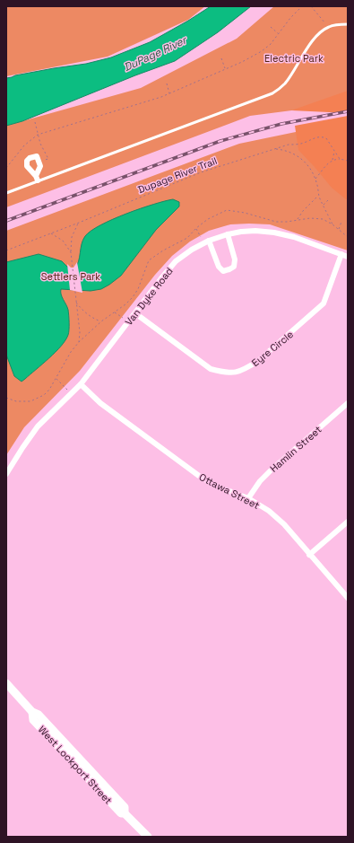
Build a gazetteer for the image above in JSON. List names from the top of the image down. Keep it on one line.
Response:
{"streets":{"main road":["West Lockport Street"],"street":["Van Dyke Road","Eyre Circle","Hamlin Street","Ottawa Street"],"path":["Dupage River Trail"]},"crossings":[["Van Dyke Road","Eyre Circle"],["Van Dyke Road","Ottawa Street"],["Hamlin Street","Ottawa Street"]],"water":["DuPage River"],"parks":["Electric Park","Settlers Park"]}
